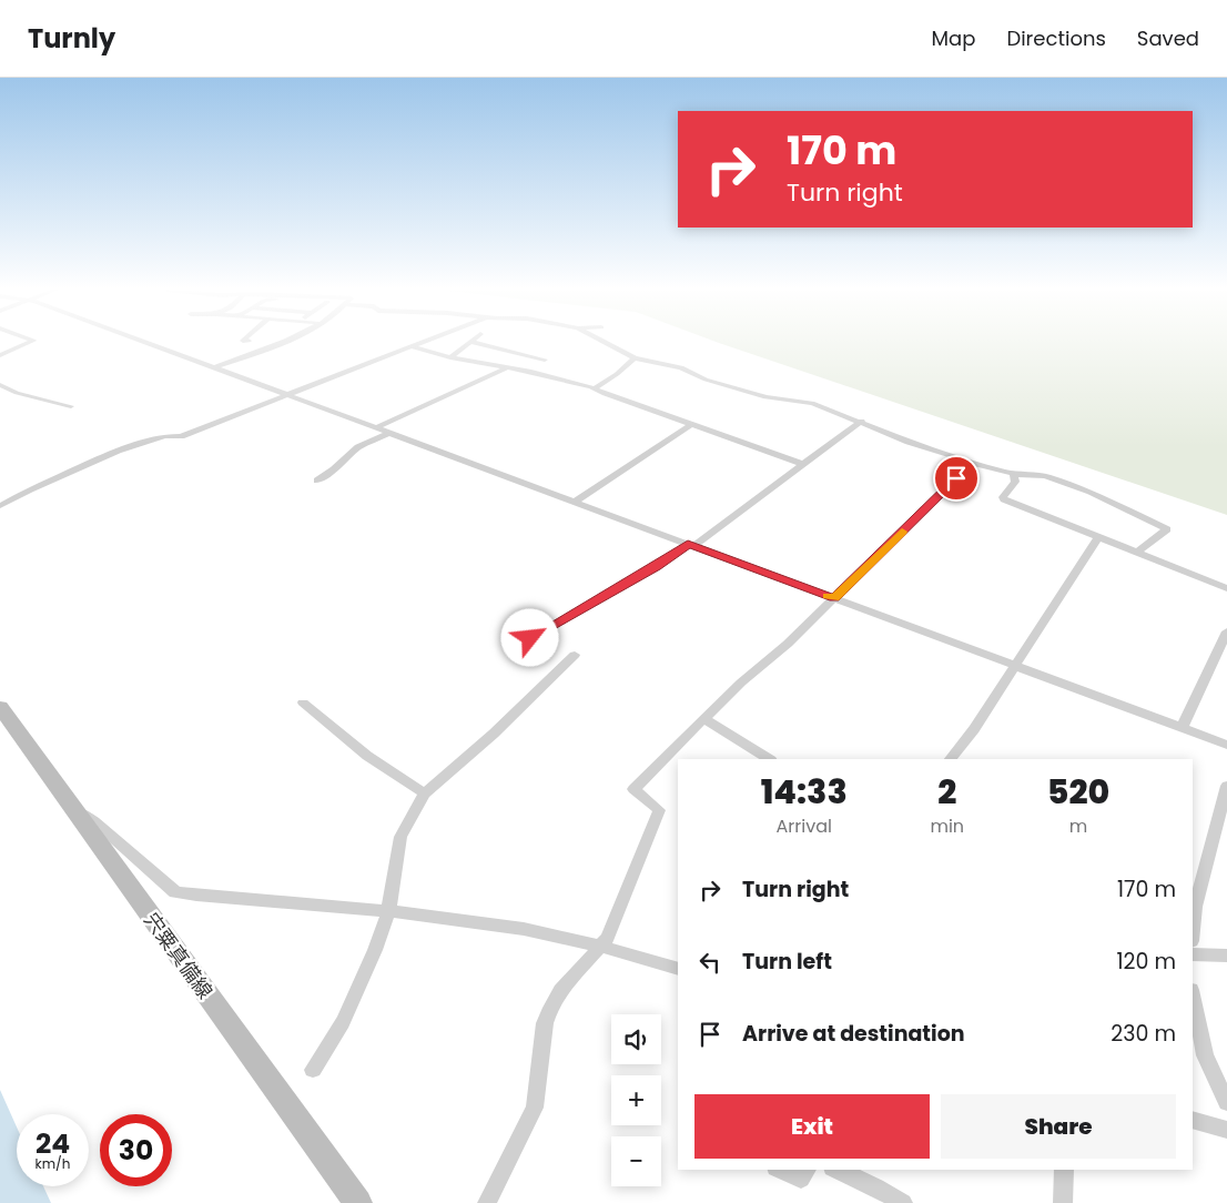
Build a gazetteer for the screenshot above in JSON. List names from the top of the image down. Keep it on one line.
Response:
{"streets":{"main road":["宍粟真備線"]},"page":{"header":"Turnly","nav":["Map","Directions","Saved"],"turn":["170 m","Turn right"],"eta":["14:33","Arrival","2","min","520","m"],"list":[{"name":"Turn right","value":"170 m"},{"name":"Turn left","value":"120 m"},{"name":"Arrive at destination","value":"230 m"}],"map_buttons":["+","−"],"buttons":["Exit","Share"],"speed":"24 km/h","limit":"30"}}
